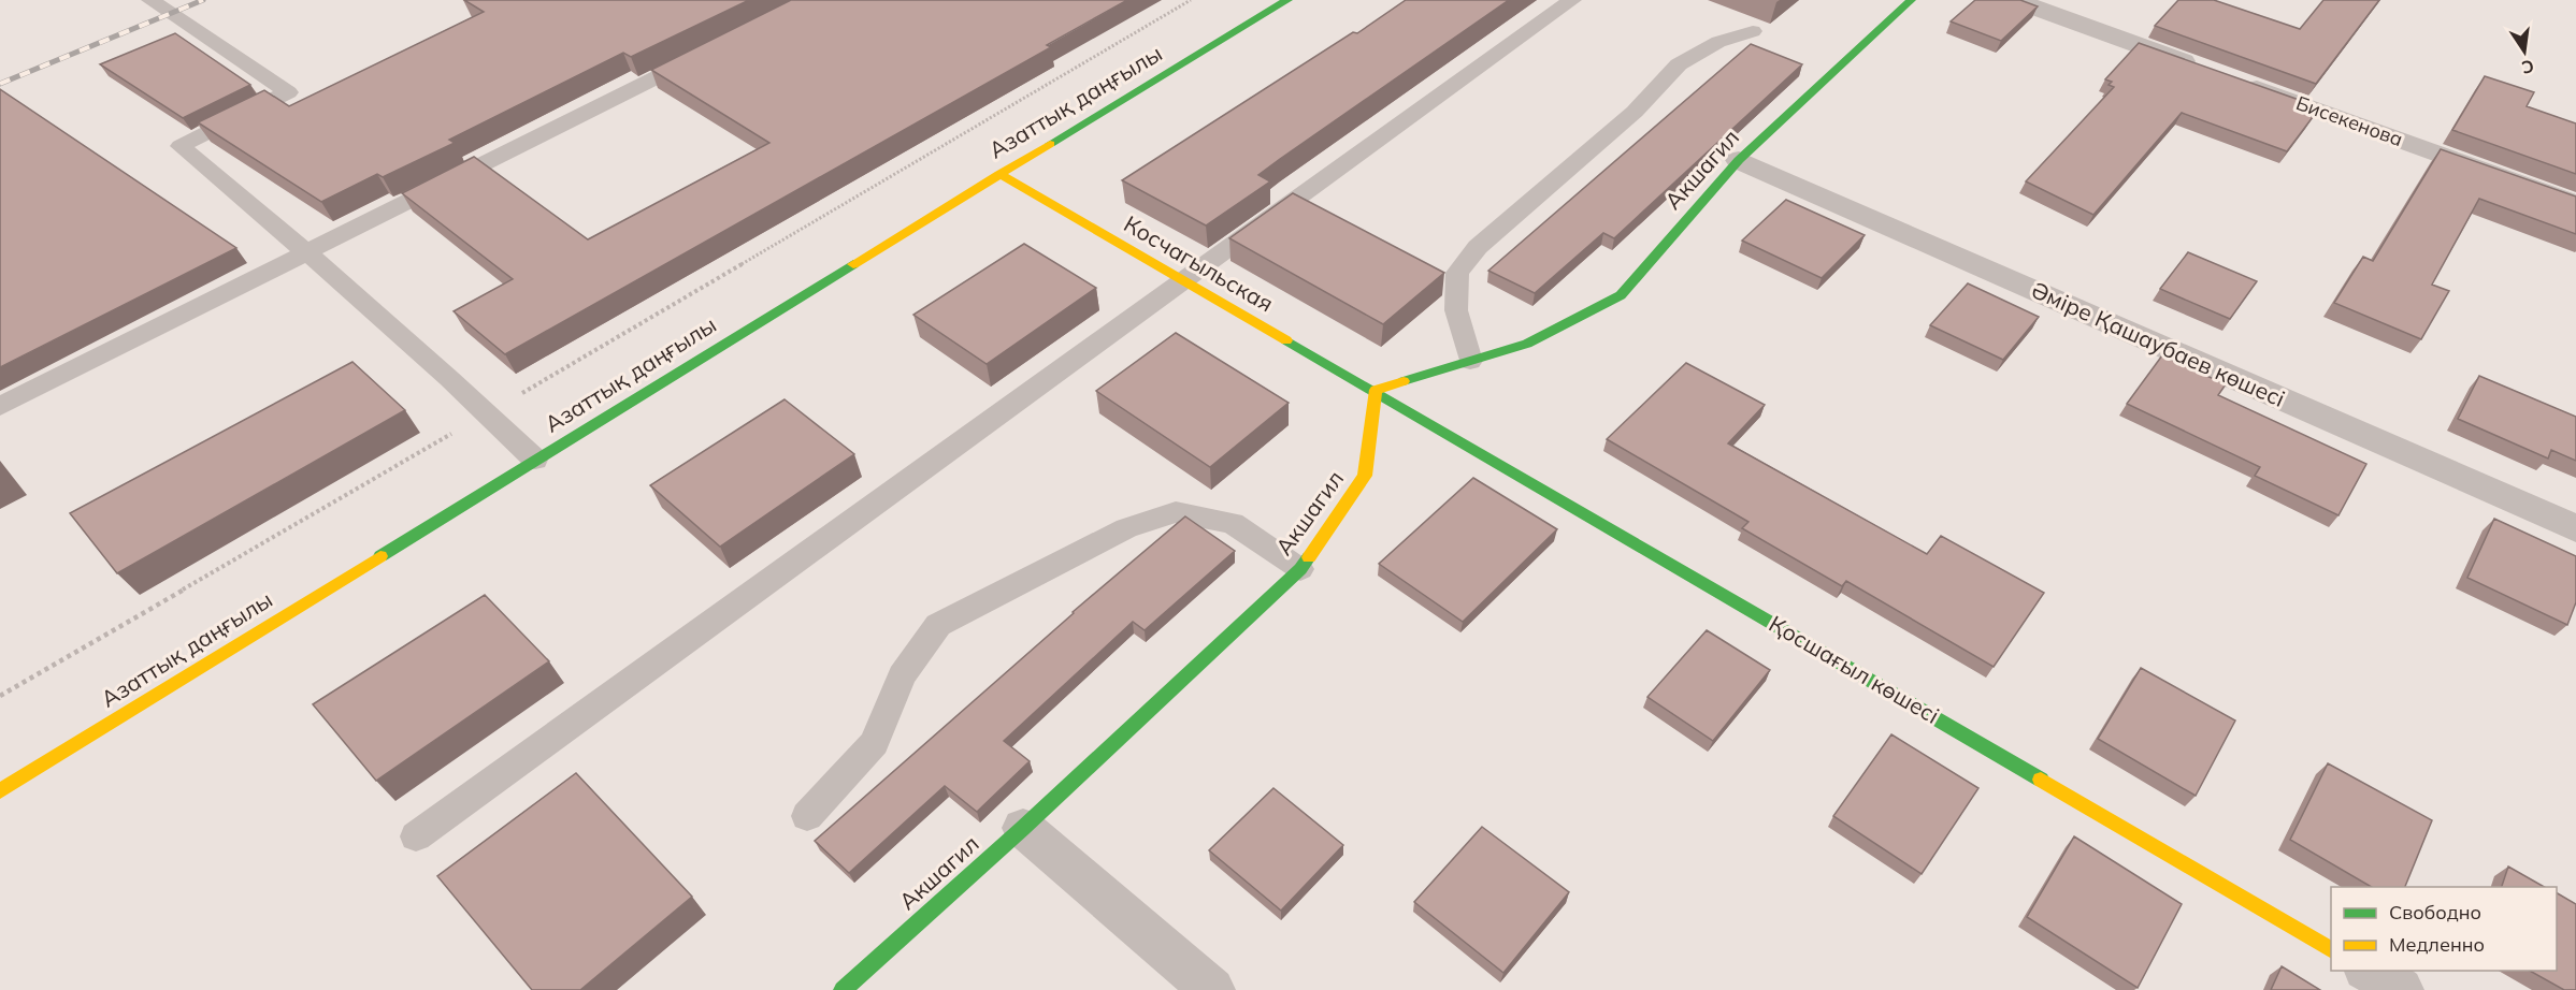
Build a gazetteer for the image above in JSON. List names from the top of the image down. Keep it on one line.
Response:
{"streets":{"street":["Азаттық даңғылы","Бисекенова","Акшагил","Косчагыльская","Әміре Қашаубаев көшесі","Қосшағыл көшесі"]},"crossings":[["Азаттық даңғылы","Косчагыльская"],["Акшагил","Косчагыльская"],["Акшагил","Әміре Қашаубаев көшесі"],["Акшагил","Қосшағыл көшесі"],["Косчагыльская","Қосшағыл көшесі"]],"legend":["Свободно","Медленно"],"north":"bottom"}
